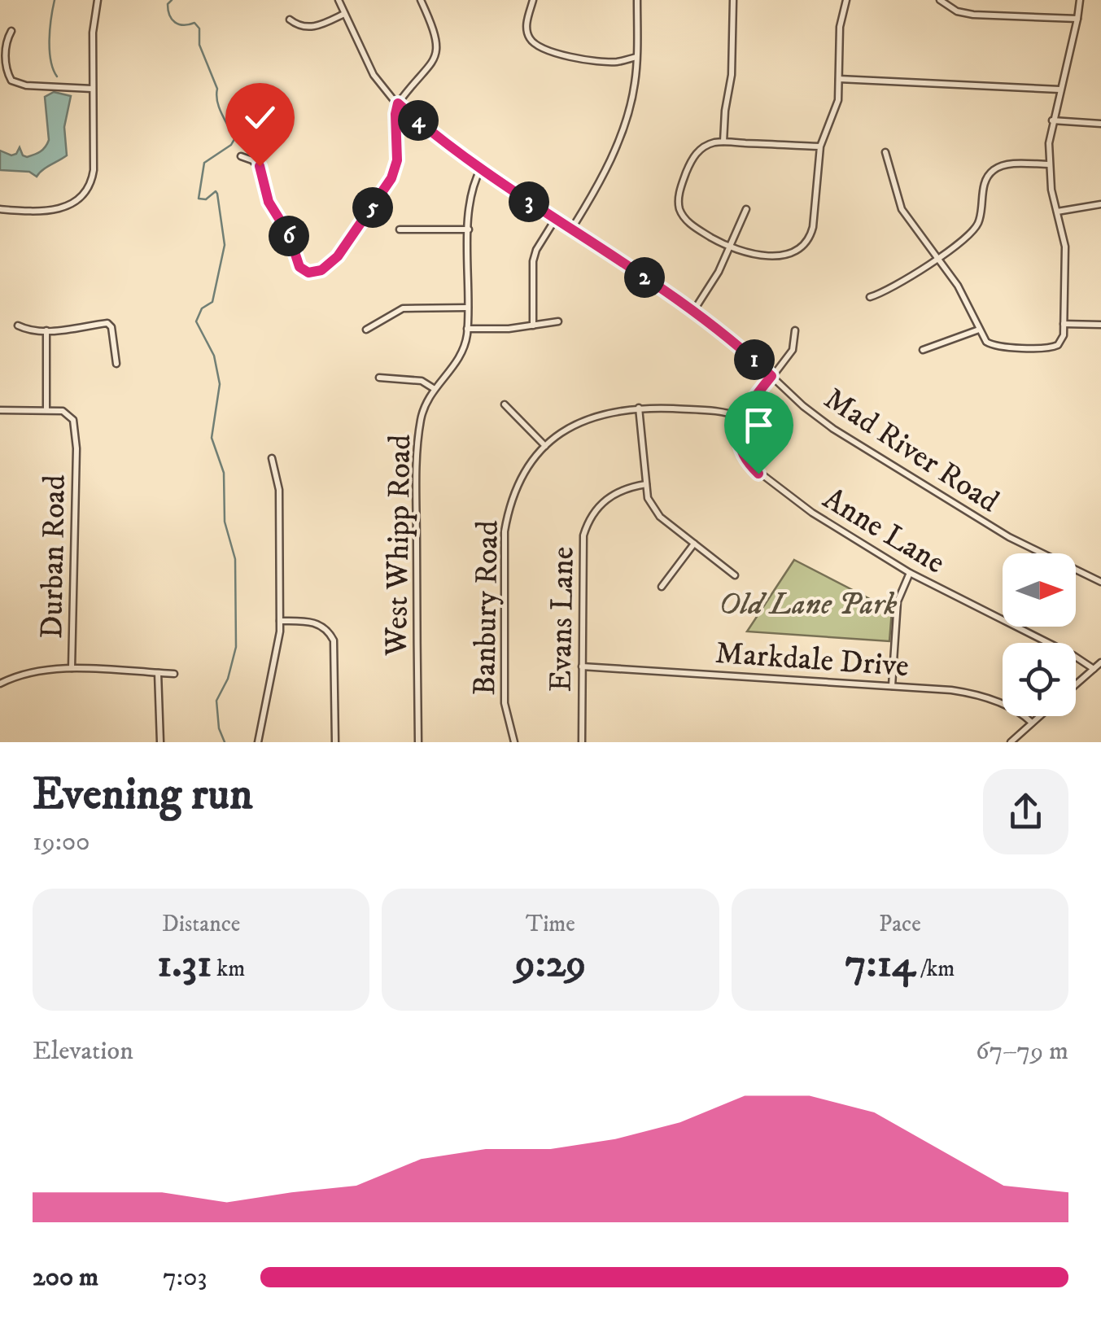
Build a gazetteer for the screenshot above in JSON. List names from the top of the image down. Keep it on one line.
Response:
{"streets":{"street":["Mad River Road","Anne Lane","West Whipp Road","Durban Road","Banbury Road","Evans Lane","Markdale Drive"]},"crossings":[["Mad River Road","West Whipp Road"],["Anne Lane","Banbury Road"],["Evans Lane","Markdale Drive"]],"parks":["Old Lane Park"],"north":"right","page":{"pins":["4","3","5","6","2","1"],"heading":["Evening run","19:00"],"stats":[["Distance","1.31 km"],["Time","9:29"],["Pace","7:14 /km"]],"chart":["Elevation","67–79 m"],"list":[{"name":"200 m","note":"7:03"}]}}
